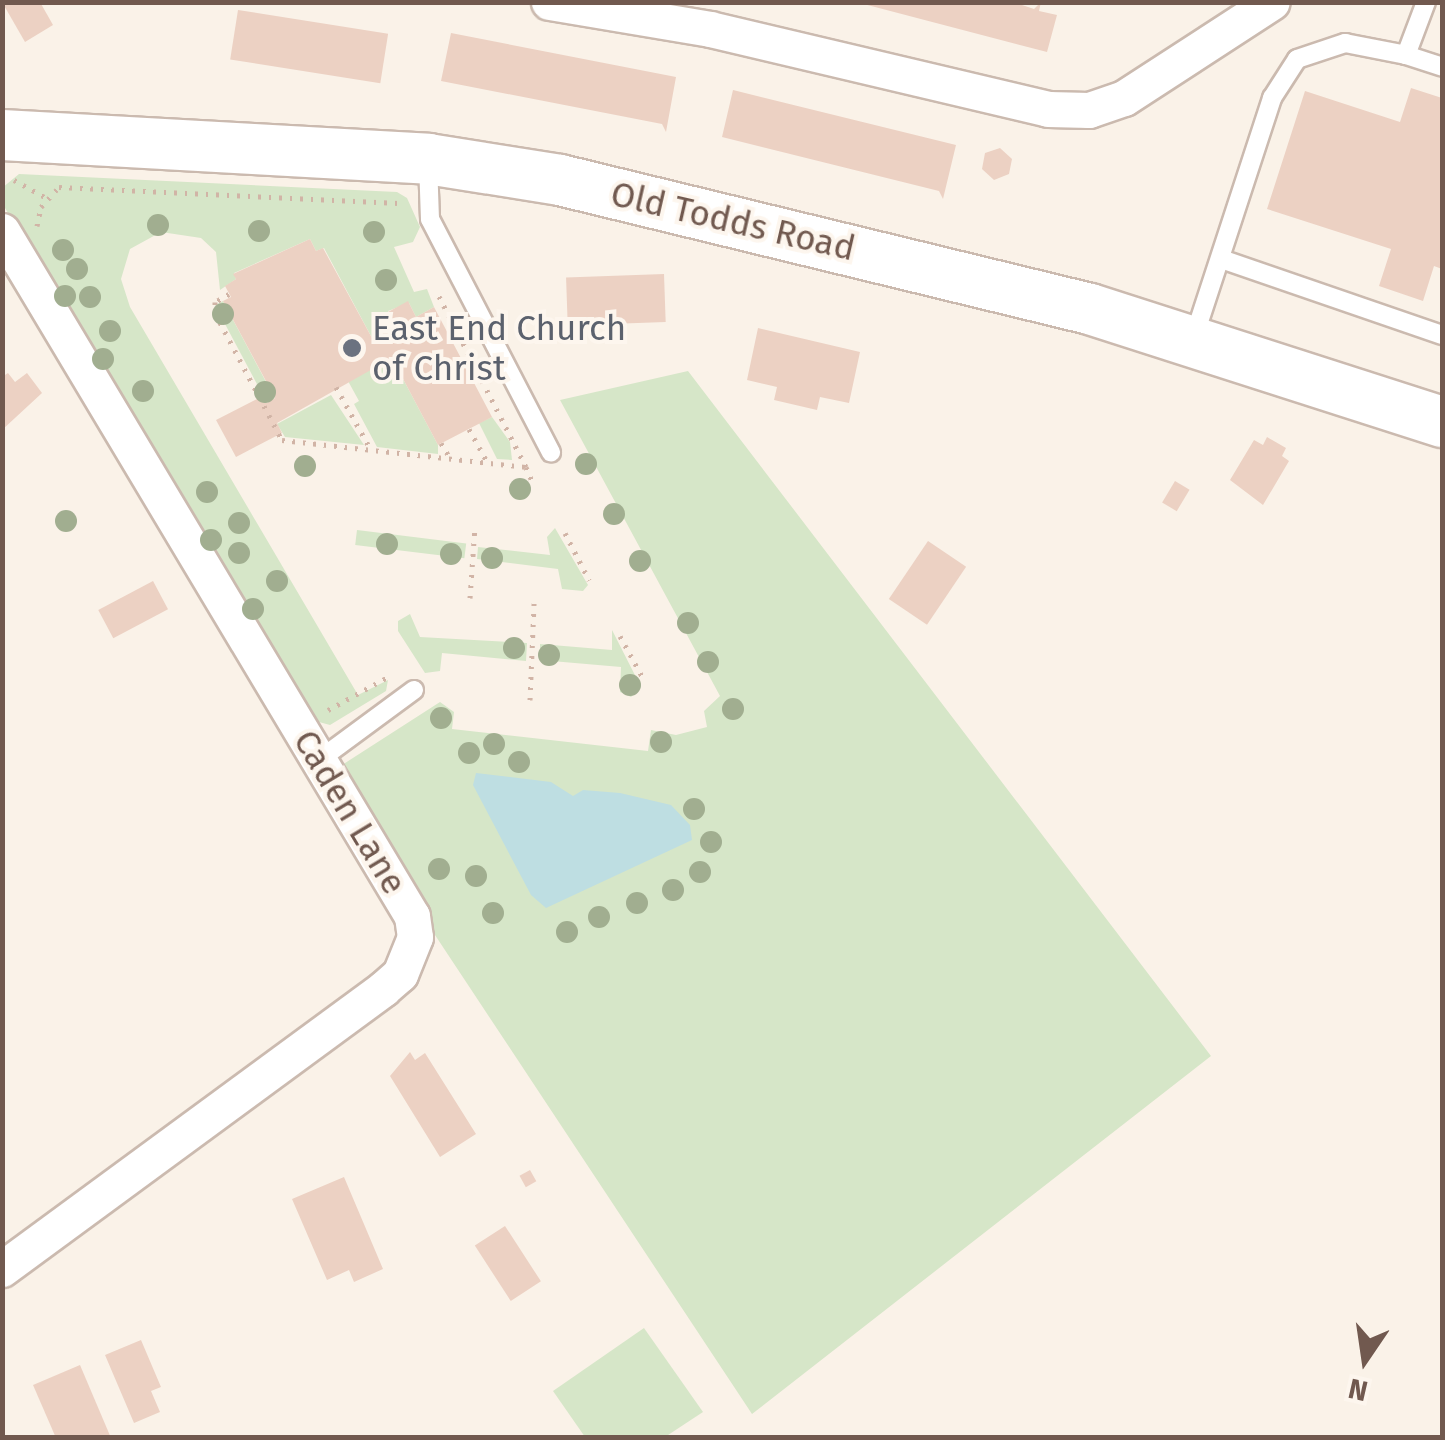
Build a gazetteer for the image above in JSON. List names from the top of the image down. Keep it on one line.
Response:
{"streets":{"main road":["Old Todds Road"],"street":["Caden Lane"]},"places":["East End Church of Christ"],"north":"bottom"}
